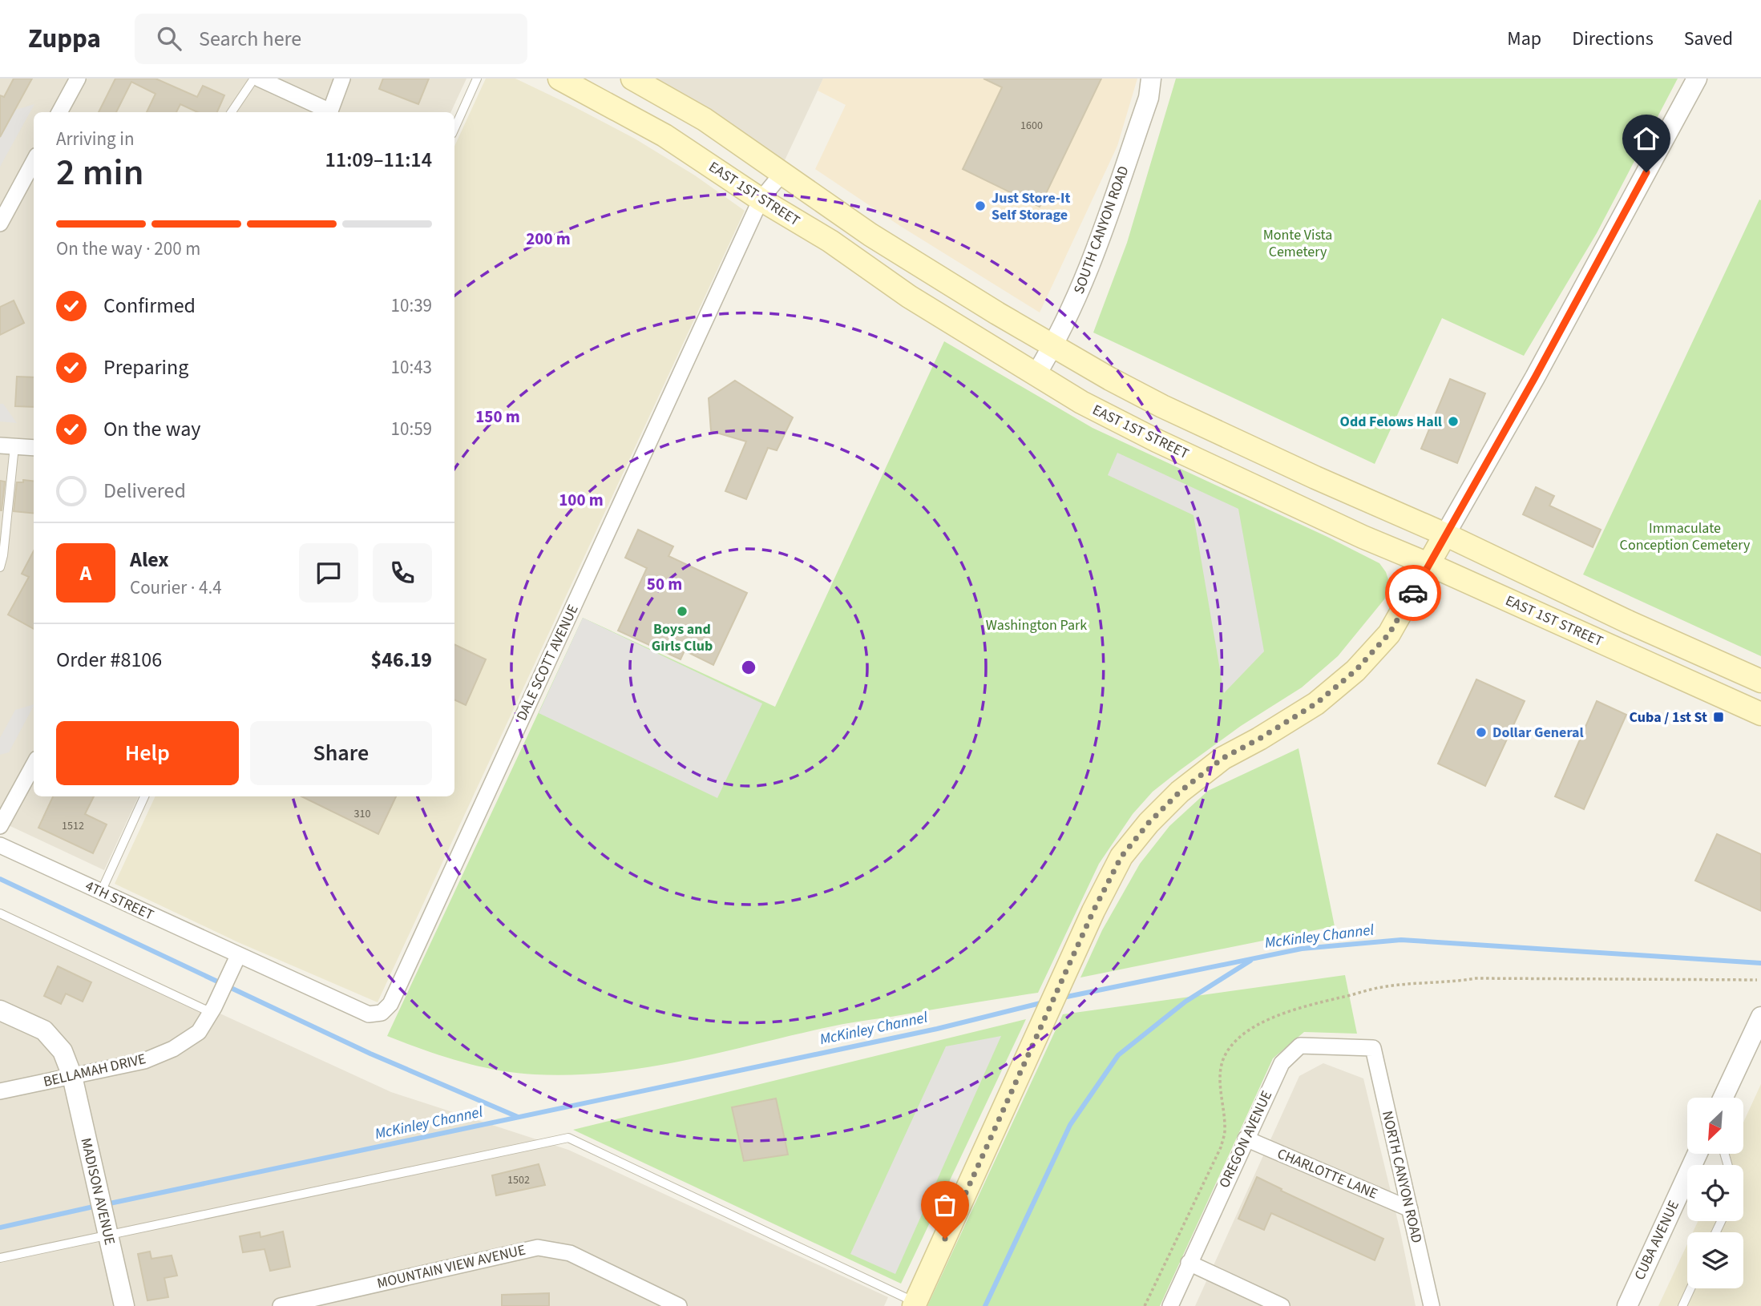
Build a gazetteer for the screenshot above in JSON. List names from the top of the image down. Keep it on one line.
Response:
{"streets":{"main road":["EAST 1ST STREET"],"street":["SOUTH CANYON ROAD","DALE SCOTT AVENUE","4TH STREET","BELLAMAH DRIVE","OREGON AVENUE","CHARLOTTE LANE","NORTH CANYON ROAD","MADISON AVENUE","CUBA AVENUE","MOUNTAIN VIEW AVENUE"]},"crossings":[["EAST 1ST STREET","SOUTH CANYON ROAD"],["EAST 1ST STREET","DALE SCOTT AVENUE"],["DALE SCOTT AVENUE","4TH STREET"],["DALE SCOTT AVENUE","BELLAMAH DRIVE"],["4TH STREET","BELLAMAH DRIVE"],["BELLAMAH DRIVE","MADISON AVENUE"],["OREGON AVENUE","CHARLOTTE LANE"],["OREGON AVENUE","NORTH CANYON ROAD"],["CHARLOTTE LANE","NORTH CANYON ROAD"]],"water":["McKinley Channel"],"parks":["Monte Vista Cemetery","Immaculate Conception Cemetery","Washington Park"],"places":{"other":["Just Store-It Self Storage","Odd Felows Hall","Boys and Girls Club","Dollar General"],"transit":["Cuba / 1st St"]},"house_numbers":["1600","310","1512","1502"],"north":"bottom left","page":{"header":"Zuppa","search":"Search here","nav":["Map","Directions","Saved"],"heading":["2 min","Arriving in","11:09–11:14"],"panel":["Alex","Courier · 4.4","Order #8106","$46.19"],"bar":"On the way · 200 m","list":[["Confirmed","10:39"],["Preparing","10:43"],["On the way","10:59"],"Delivered"],"round":"A","buttons":["Help","Share"]},"rings":["200 m","150 m","100 m","50 m"]}
